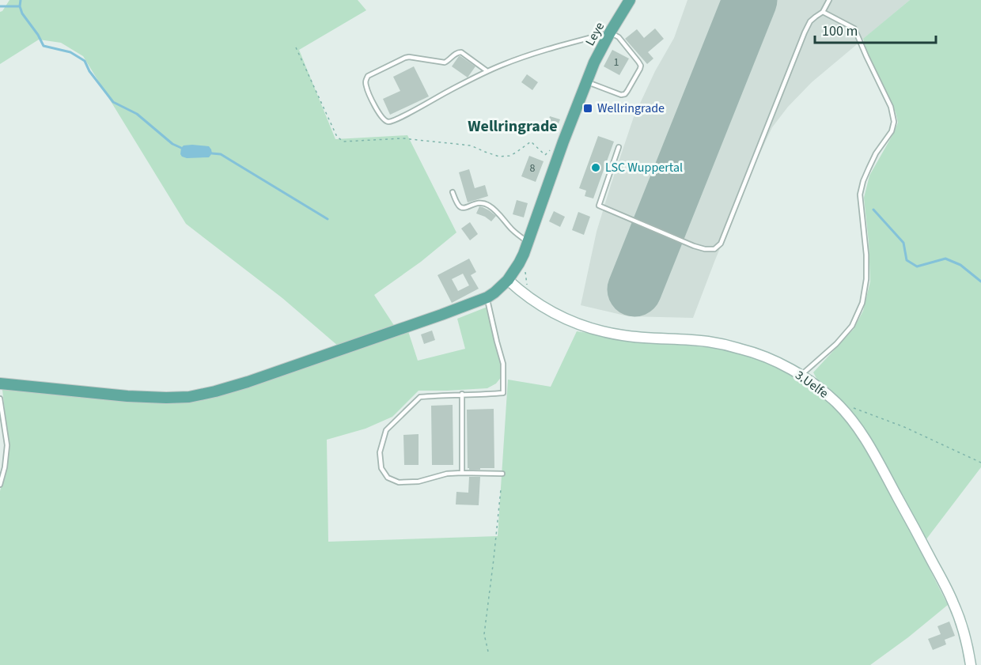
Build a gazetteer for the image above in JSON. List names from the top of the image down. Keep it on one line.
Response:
{"streets":{"main road":["Leye"],"street":["3.Uelfe"]},"districts":["Wellringrade"],"places":{"transit":["Wellringrade"],"other":["LSC Wuppertal"]},"house_numbers":["1","8"],"scale_bar":"100 m"}
